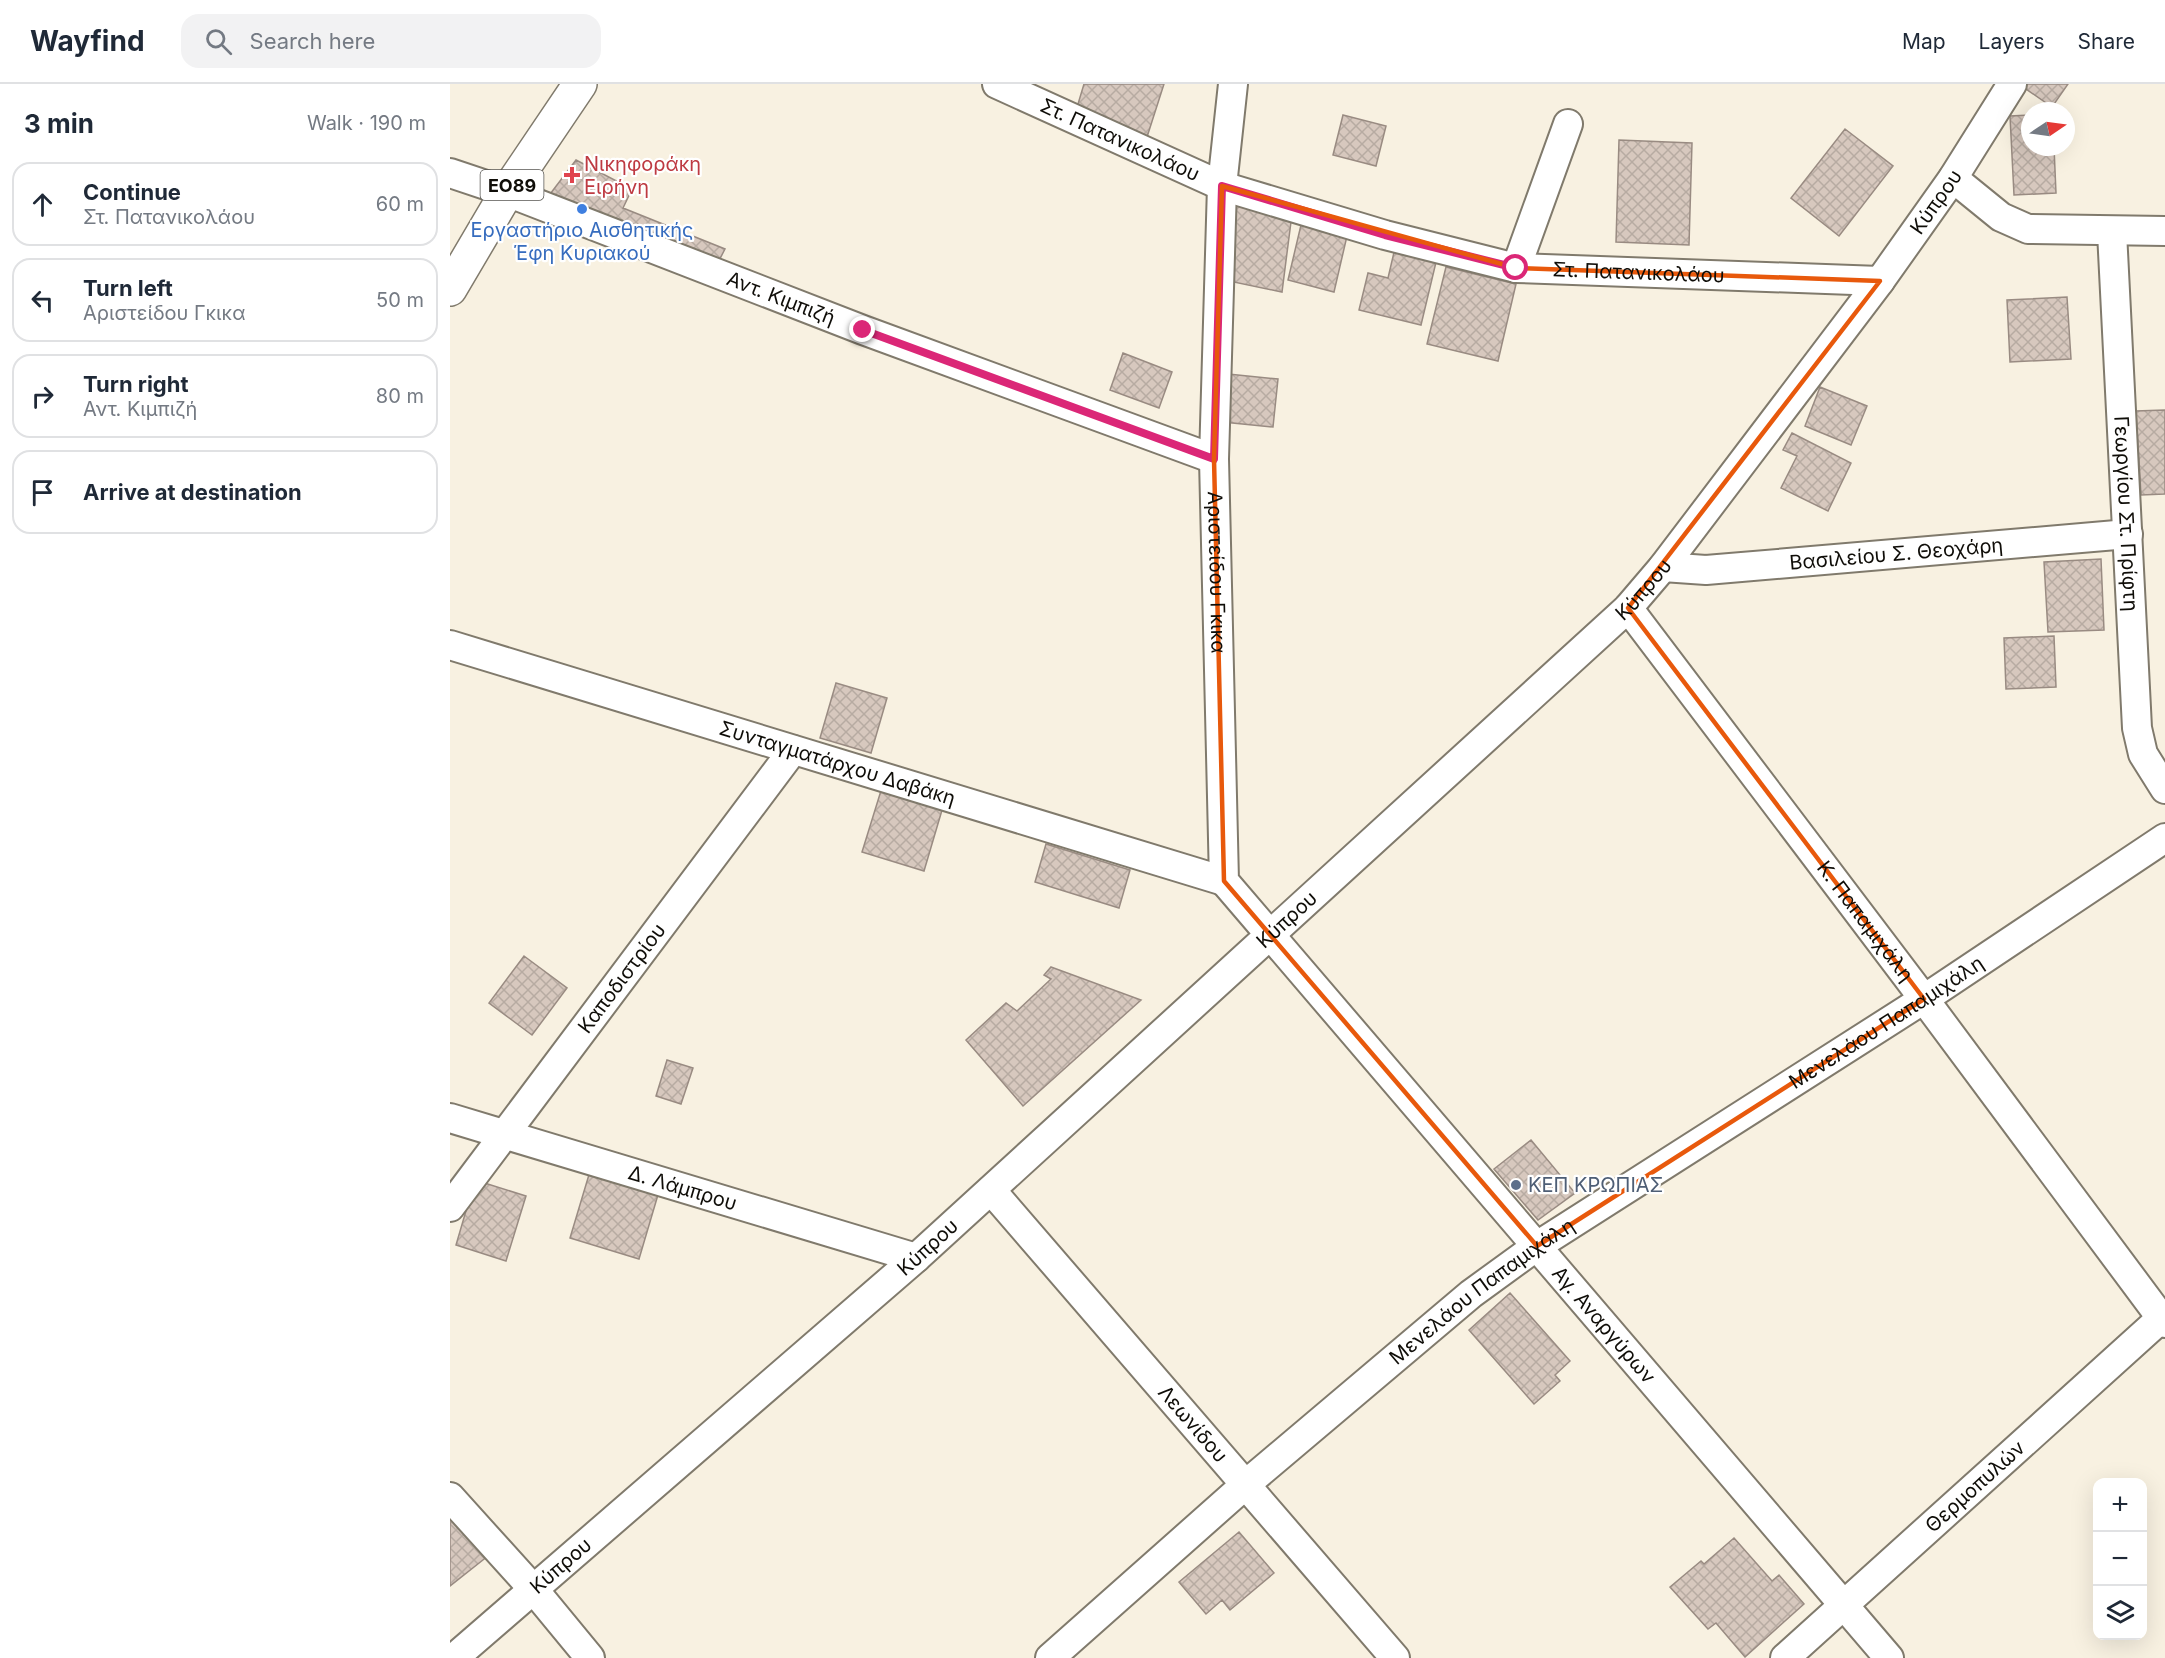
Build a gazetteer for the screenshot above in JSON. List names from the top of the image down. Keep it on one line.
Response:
{"streets":{"main road":["ΕΟ89"],"street":["Στ. Πατανικολάου","Κύπρου","Αντ. Κιμπιζή","Γεωργίου Στ. Πρίφτη","Βασιλείου Σ. Θεοχάρη","Αριστείδου Γκικα","Συνταγματάρχου Δαβάκη","Κ. Παπαμιχάλη","Καποδιστρίου","Μενελάου Παπαμιχάλη","Δ. Λάμπρου","Αγ. Αναργύρων","Λεωνίδου","Θερμοπυλών"]},"crossings":[["Στ. Πατανικολάου","Κύπρου"],["Στ. Πατανικολάου","Αριστείδου Γκικα"],["ΕΟ89","Αντ. Κιμπιζή"],["Κύπρου","Βασιλείου Σ. Θεοχάρη"],["Κύπρου","Κ. Παπαμιχάλη"],["Κύπρου","Δ. Λάμπρου"],["Κύπρου","Αγ. Αναργύρων"],["Κύπρου","Λεωνίδου"],["Αντ. Κιμπιζή","Αριστείδου Γκικα"],["Γεωργίου Στ. Πρίφτη","Βασιλείου Σ. Θεοχάρη"],["Αριστείδου Γκικα","Συνταγματάρχου Δαβάκη"],["Συνταγματάρχου Δαβάκη","Καποδιστρίου"],["Κ. Παπαμιχάλη","Μενελάου Παπαμιχάλη"],["Κ. Παπαμιχάλη","Θερμοπυλών"],["Καποδιστρίου","Δ. Λάμπρου"],["Μενελάου Παπαμιχάλη","Αγ. Αναργύρων"],["Μενελάου Παπαμιχάλη","Λεωνίδου"],["Αγ. Αναργύρων","Θερμοπυλών"]],"places":{"health":["Νικηφοράκη Ειρήνη"],"other":["Εργαστήριο Αισθητικής Έφη Κυριακού","ΚΕΠ ΚΡΩΠΙΑΣ"]},"north":"right","page":{"header":"Wayfind","search":"Search here","nav":["Map","Layers","Share"],"heading":["3 min","Walk · 190 m"],"list":[["Continue","Στ. Πατανικολάου","60 m"],["Turn left","Αριστείδου Γκικα","50 m"],["Turn right","Αντ. Κιμπιζή","80 m"],"Arrive at destination"],"map_buttons":["+","−"]}}
